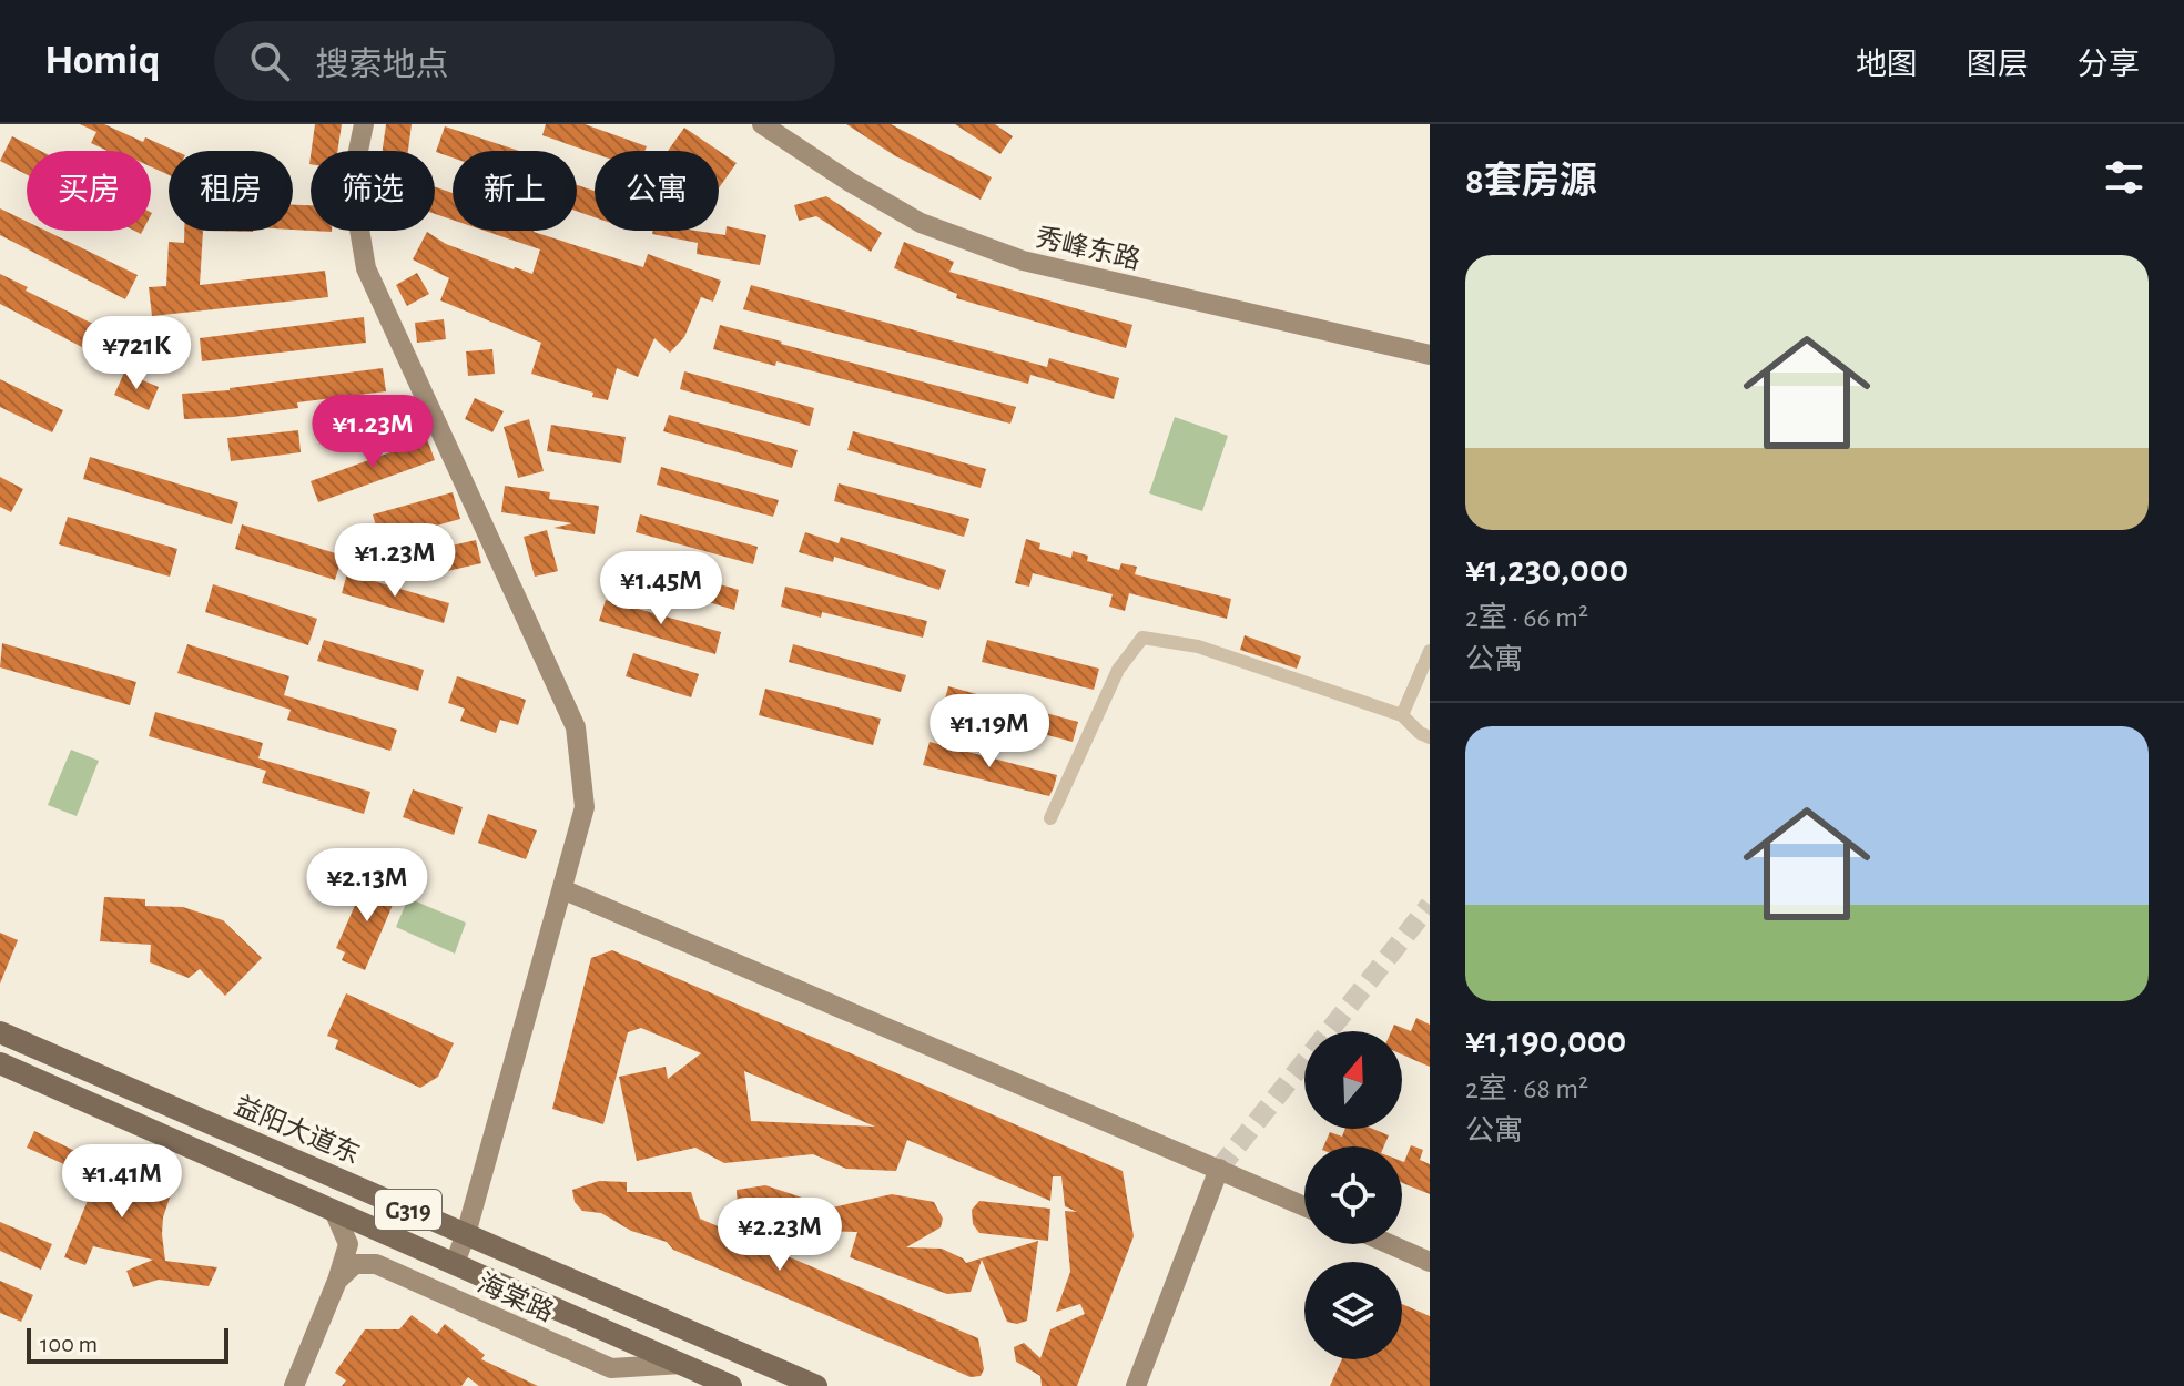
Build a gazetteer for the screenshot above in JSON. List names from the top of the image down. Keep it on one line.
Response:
{"streets":{"main road":["益阳大道东","G319"],"street":["秀峰东路","海棠路"]},"crossings":[["G319","海棠路"]],"scale_bar":"100 m","north":"top","page":{"header":"Homiq","search":"搜索地点","nav":["地图","图层","分享"],"heading":"8套房源","chip":["买房","租房","筛选","新上","公寓"],"list":[{"name":"¥1,230,000","note":"2室 · 66 m² · 公寓"},{"name":"¥1,190,000","note":"2室 · 68 m² · 公寓"}],"price":["¥721K","¥1.23M","¥1.23M","¥1.45M","¥1.19M","¥2.13M","¥1.41M","¥2.23M"],"scale":"100 m"}}
